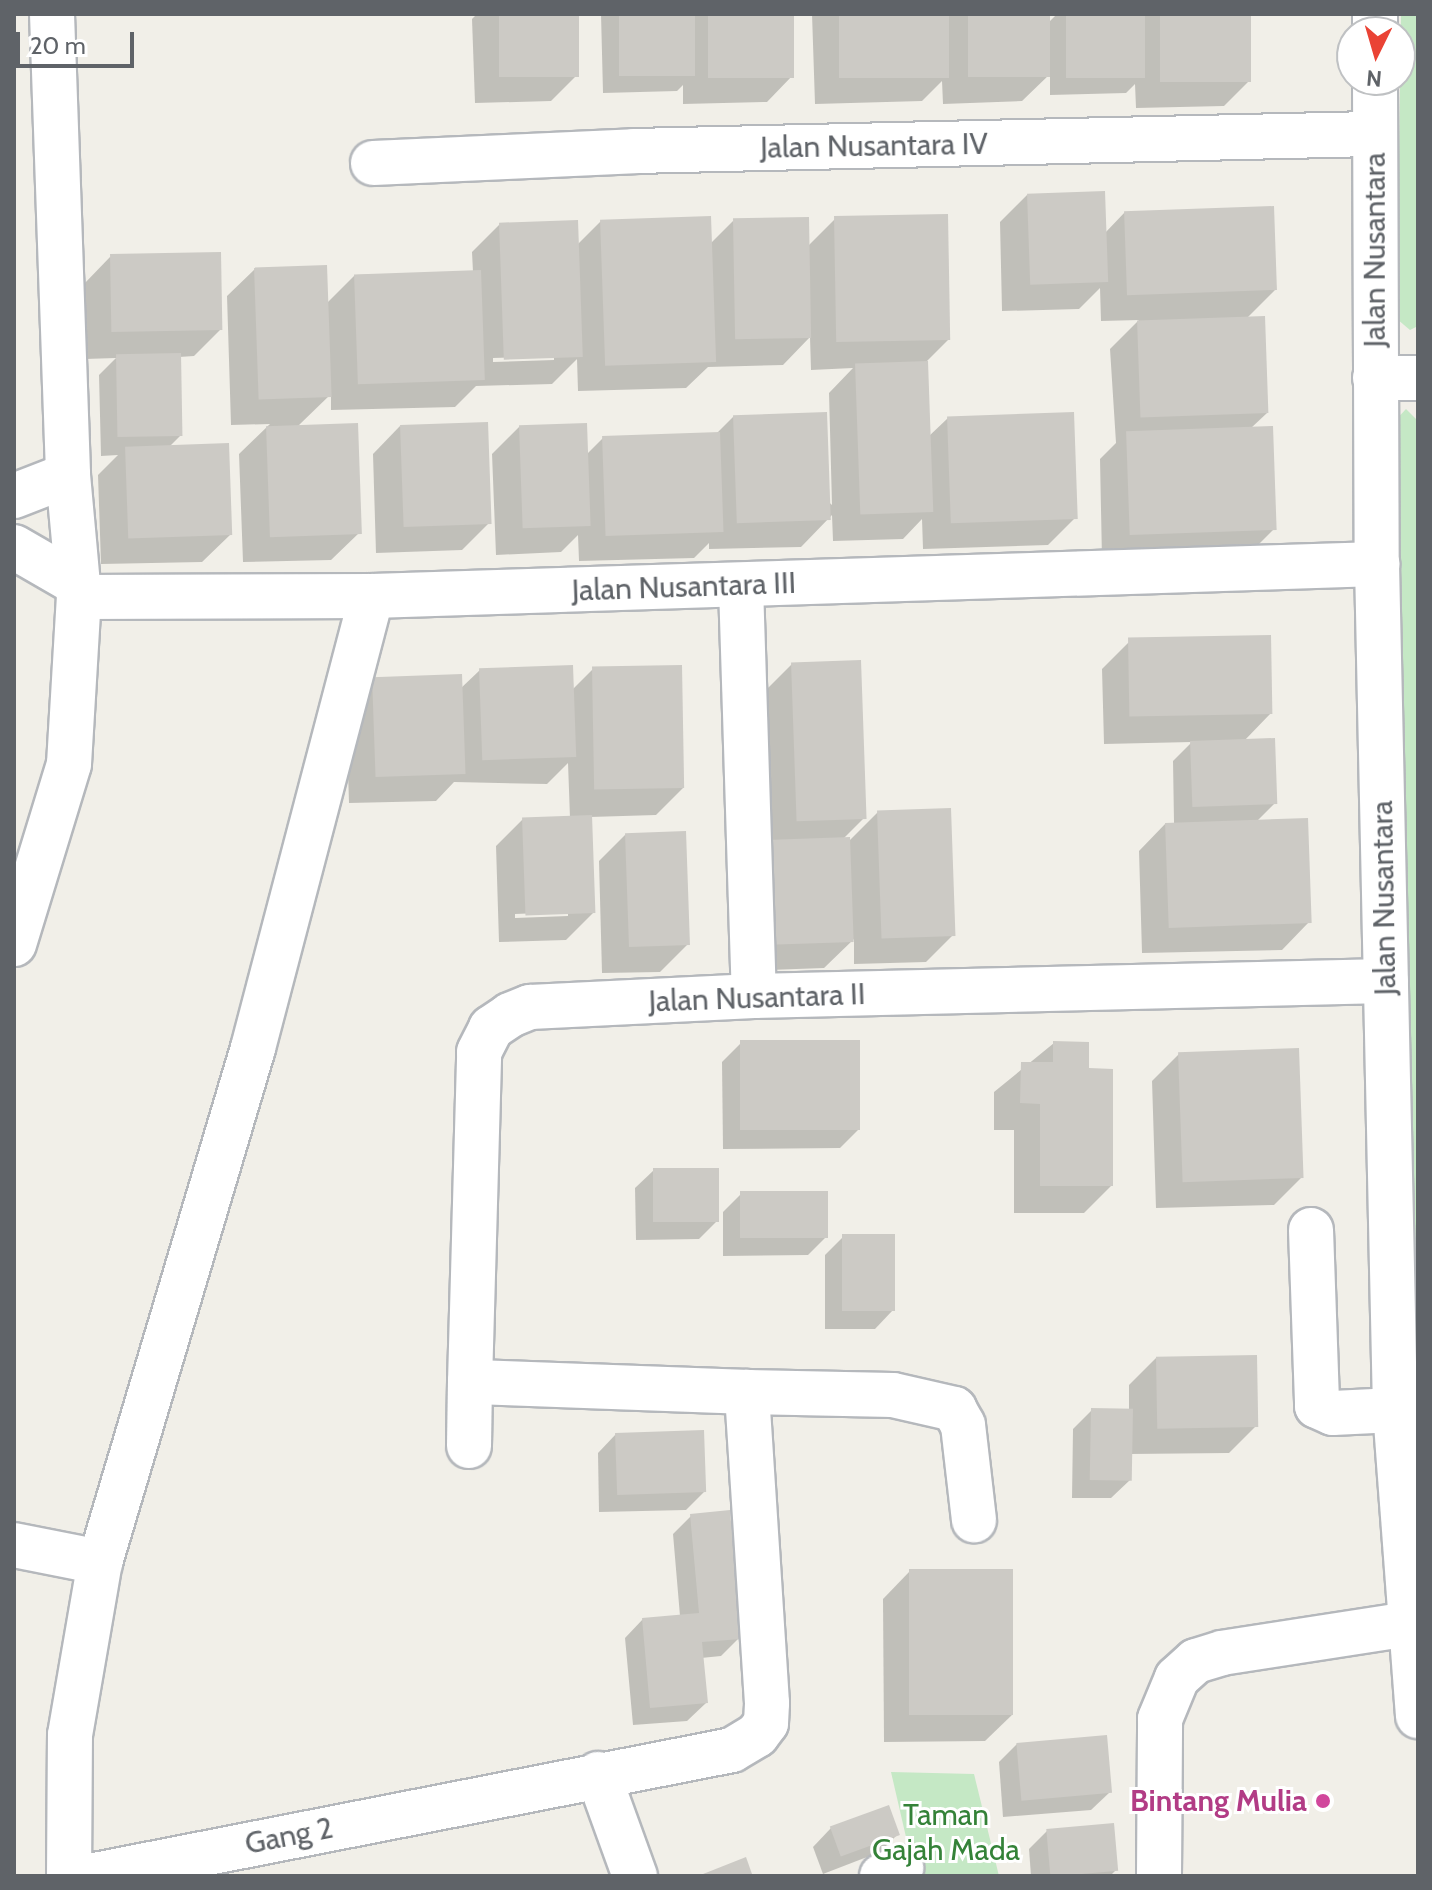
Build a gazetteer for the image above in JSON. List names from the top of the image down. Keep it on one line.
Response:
{"streets":{"street":["Jalan Nusantara IV","Jalan Nusantara","Jalan Nusantara III","Jalan Nusantara II","Gang 2"]},"crossings":[["Jalan Nusantara IV","Jalan Nusantara"],["Jalan Nusantara","Jalan Nusantara III"],["Jalan Nusantara","Jalan Nusantara II"]],"parks":["Taman Gajah Mada"],"places":["Bintang Mulia"],"scale_bar":"20 m","north":"bottom"}
